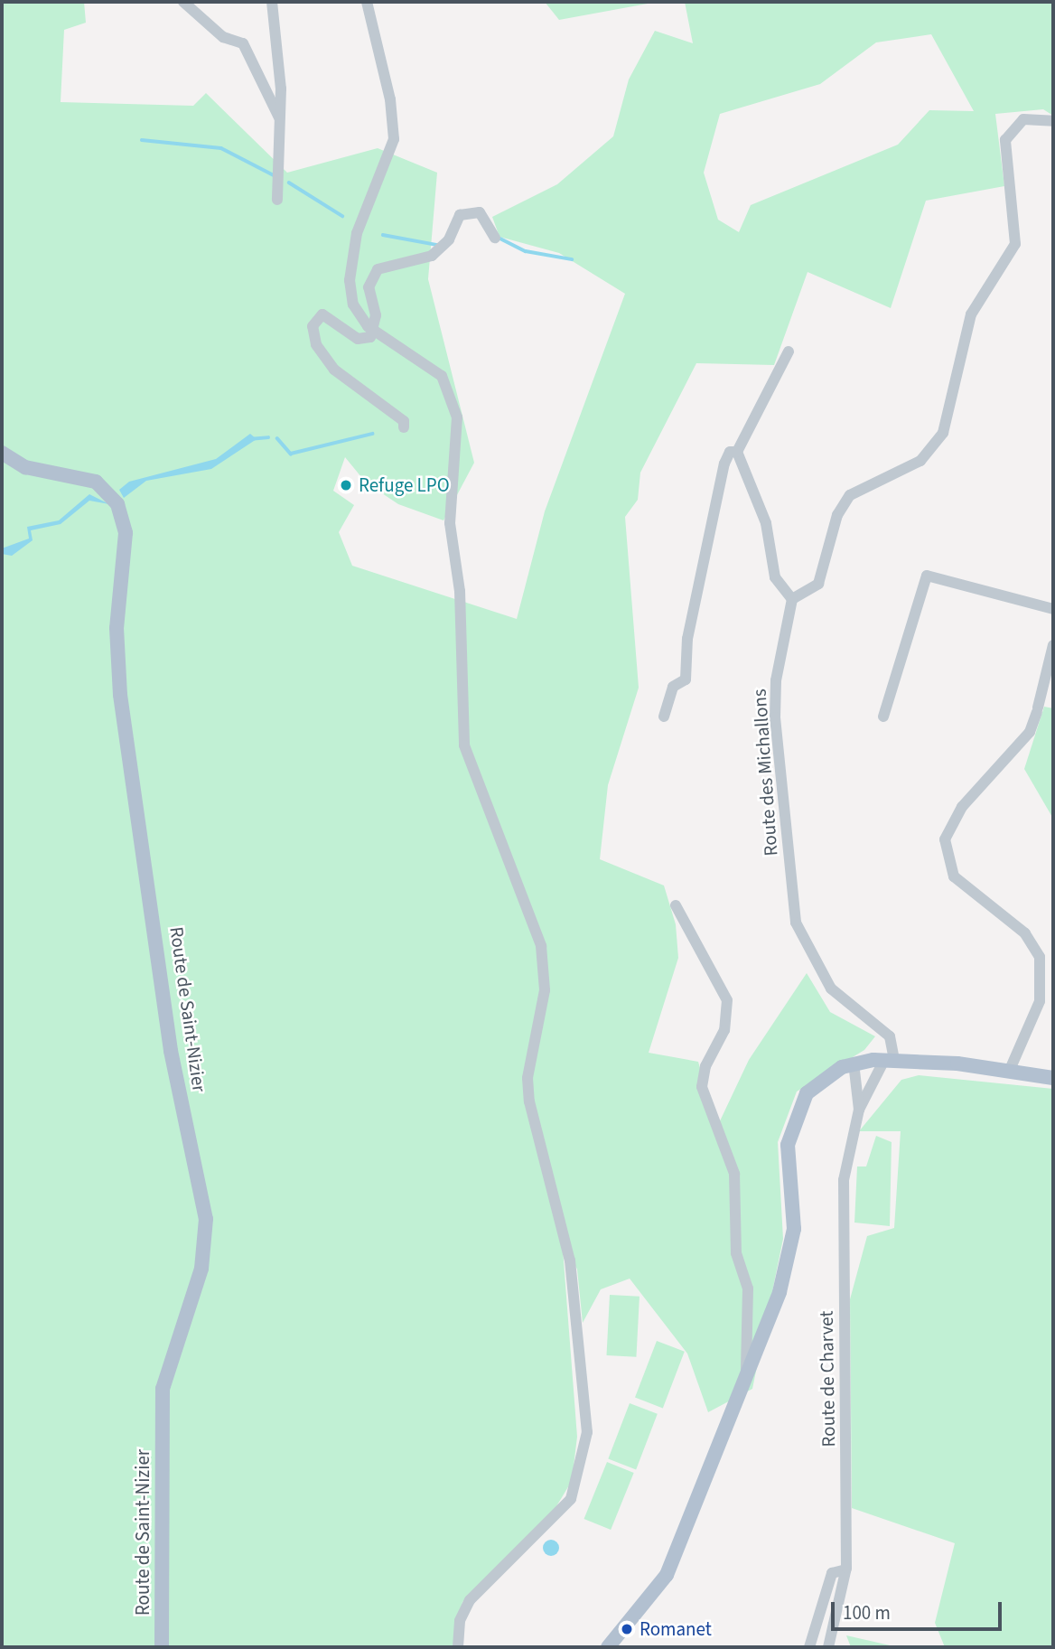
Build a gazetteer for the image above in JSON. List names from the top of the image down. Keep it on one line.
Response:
{"streets":{"main road":["Route de Saint-Nizier"],"street":["Route des Michallons","Route de Charvet"]},"crossings":[["Route des Michallons","Route de Charvet"]],"places":["Refuge LPO","Romanet"],"scale_bar":"100 m"}
